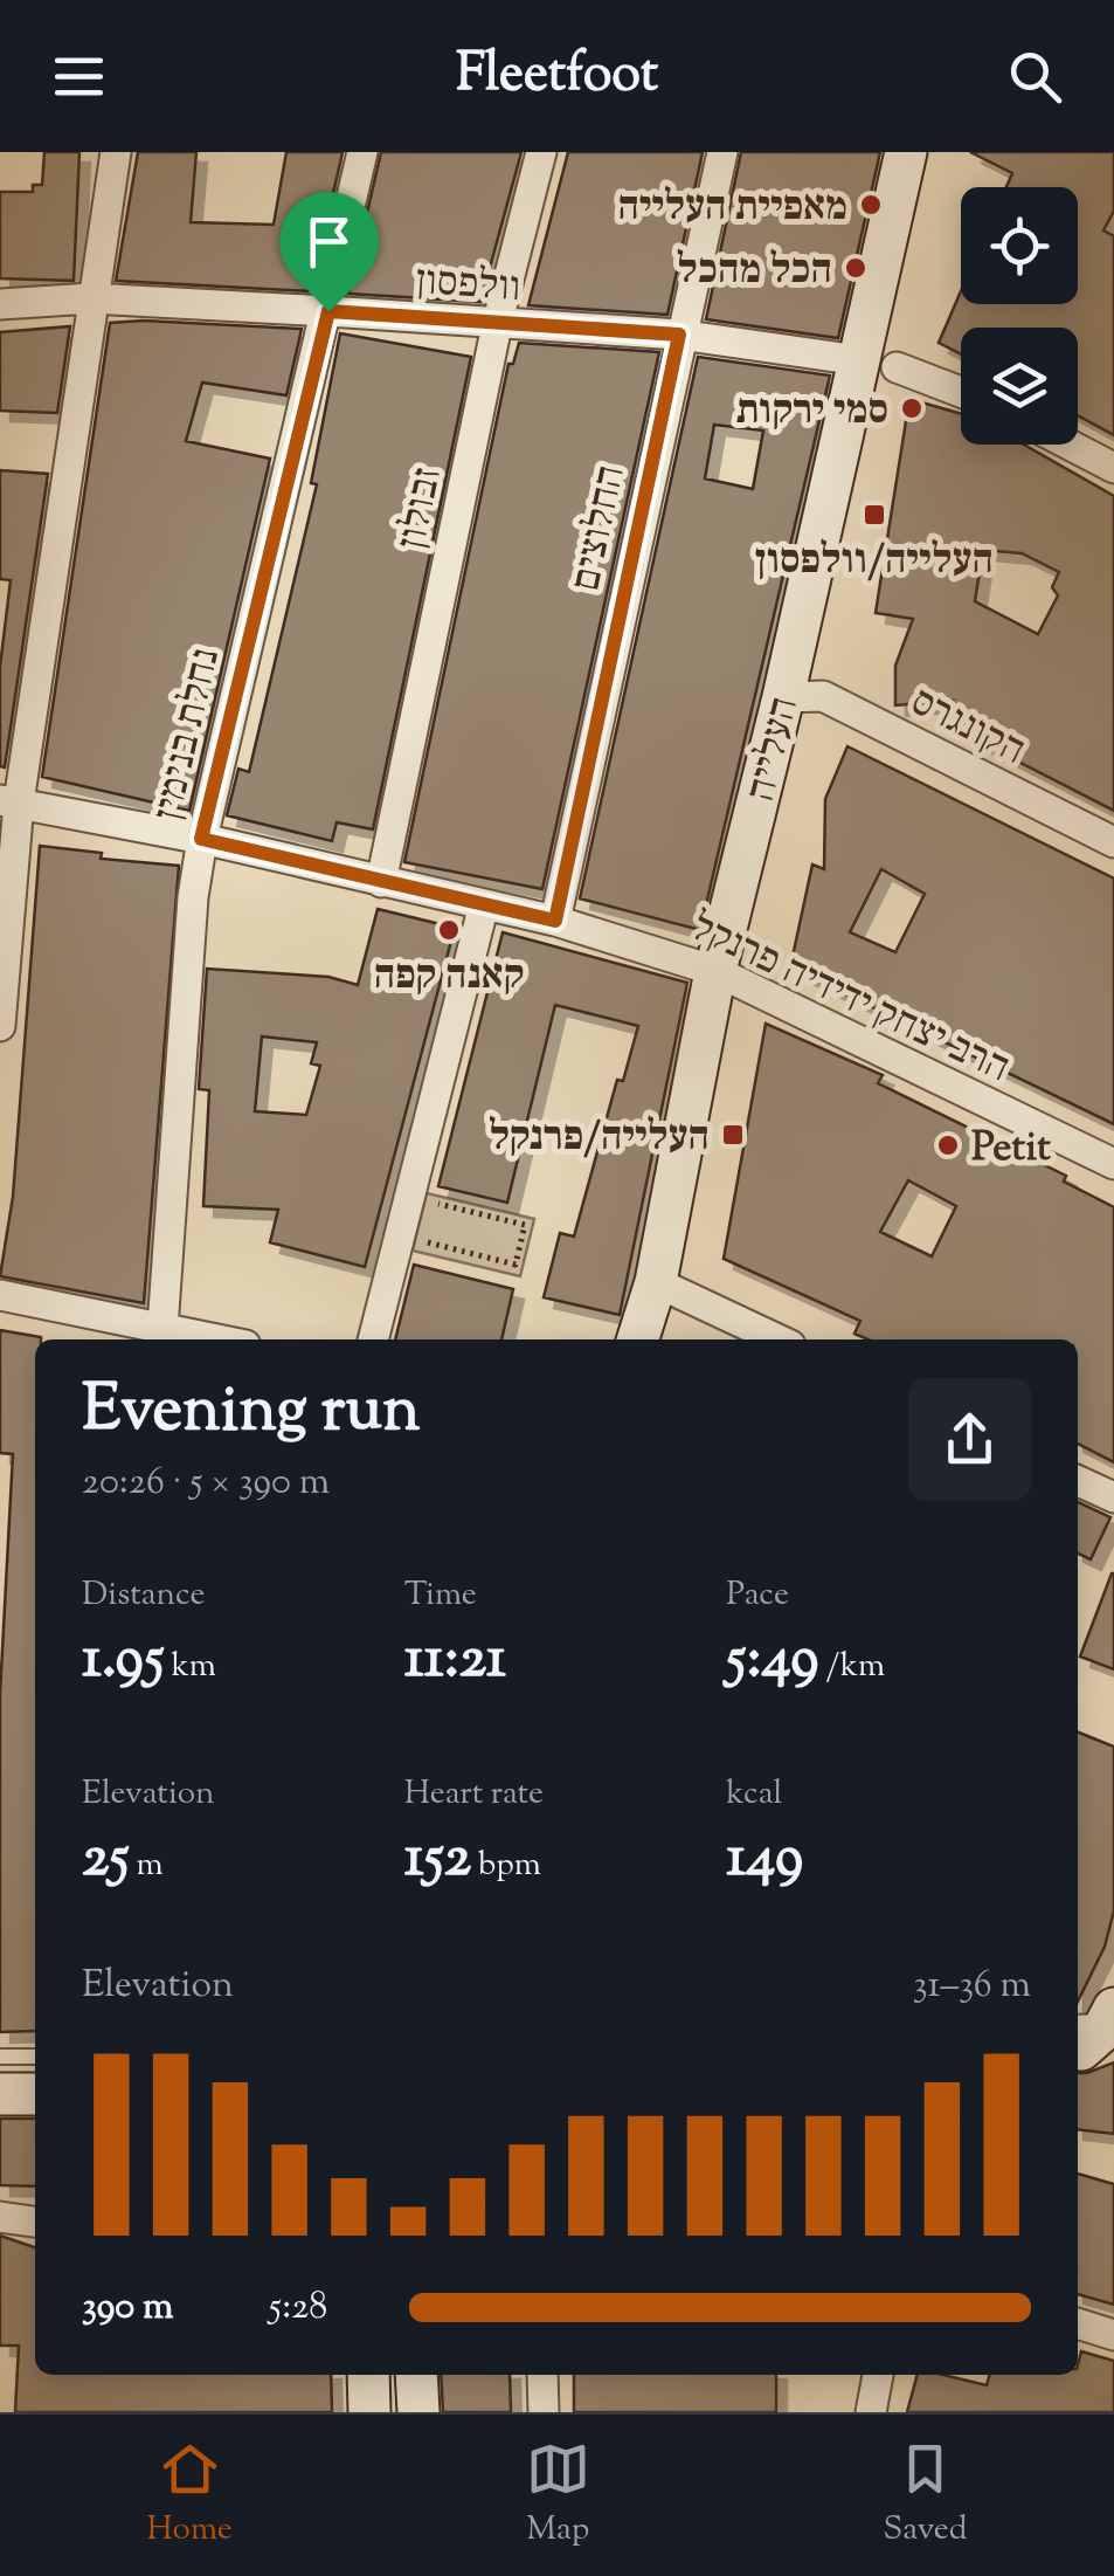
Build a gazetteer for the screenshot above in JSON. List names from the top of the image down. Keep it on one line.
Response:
{"streets":{"street":["וולפסון","זבולון","החלוצים","הקונגרס","נחלת בנימין","העלייה","הרב יצחק ידידיה פרנקל"]},"crossings":[["וולפסון","זבולון"],["וולפסון","החלוצים"],["וולפסון","נחלת בנימין"],["וולפסון","העלייה"],["זבולון","הרב יצחק ידידיה פרנקל"],["החלוצים","הרב יצחק ידידיה פרנקל"],["הקונגרס","העלייה"],["נחלת בנימין","הרב יצחק ידידיה פרנקל"],["העלייה","הרב יצחק ידידיה פרנקל"]],"places":{"other":["מאפיית העלייה","הכל מהכל","סמי ירקות","קאנה קפה","Petit"],"transit":["העלייה/וולפסון","העלייה/פרנקל"]},"page":{"header":"Fleetfoot","heading":["Evening run","20:26 · 5 × 390 m"],"stats":[["Distance","1.95 km"],["Time","11:21"],["Pace","5:49 /km"],["Elevation","25 m"],["Heart rate","152 bpm"],["kcal","149"]],"chart":["Elevation","31–36 m"],"list":[{"name":"390 m","note":"5:28"}],"tabs":["Home","Map","Saved"]}}
